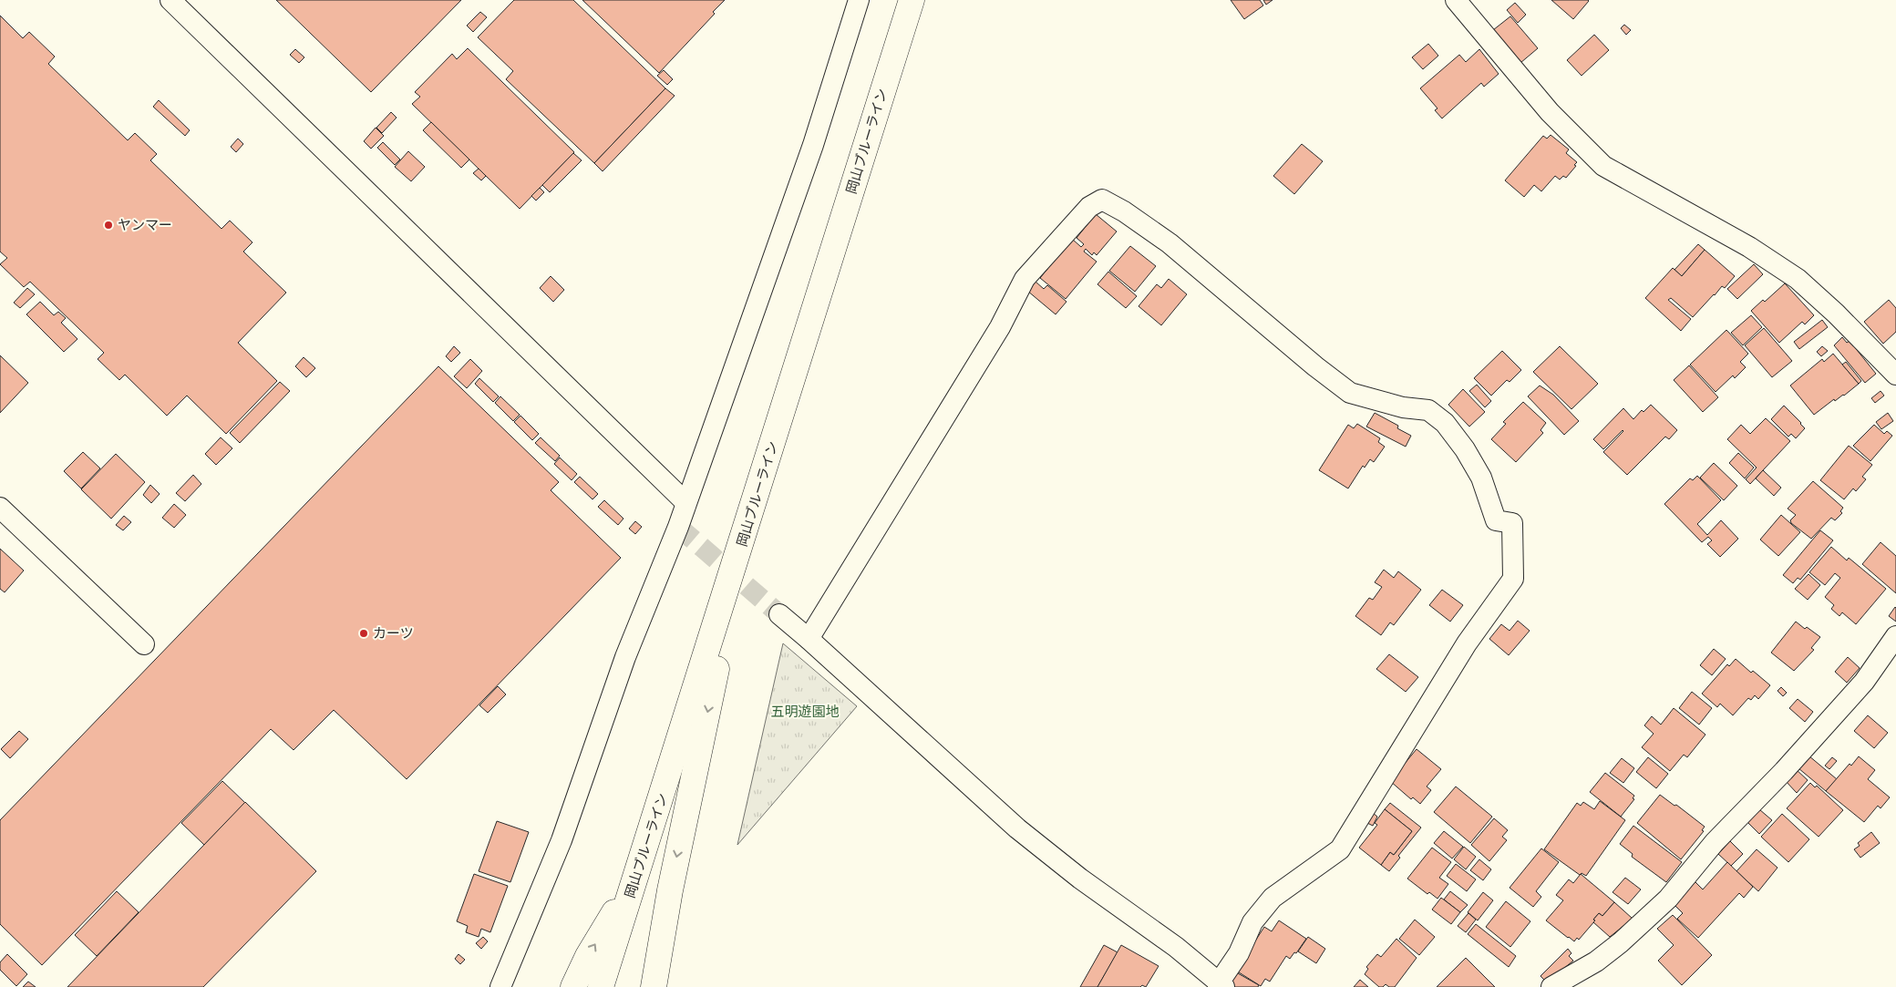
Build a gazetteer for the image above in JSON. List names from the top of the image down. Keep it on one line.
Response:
{"streets":{"main road":["岡山ブルーライン"]},"parks":["五明遊園地"],"places":["ヤンマー","カーツ"]}
